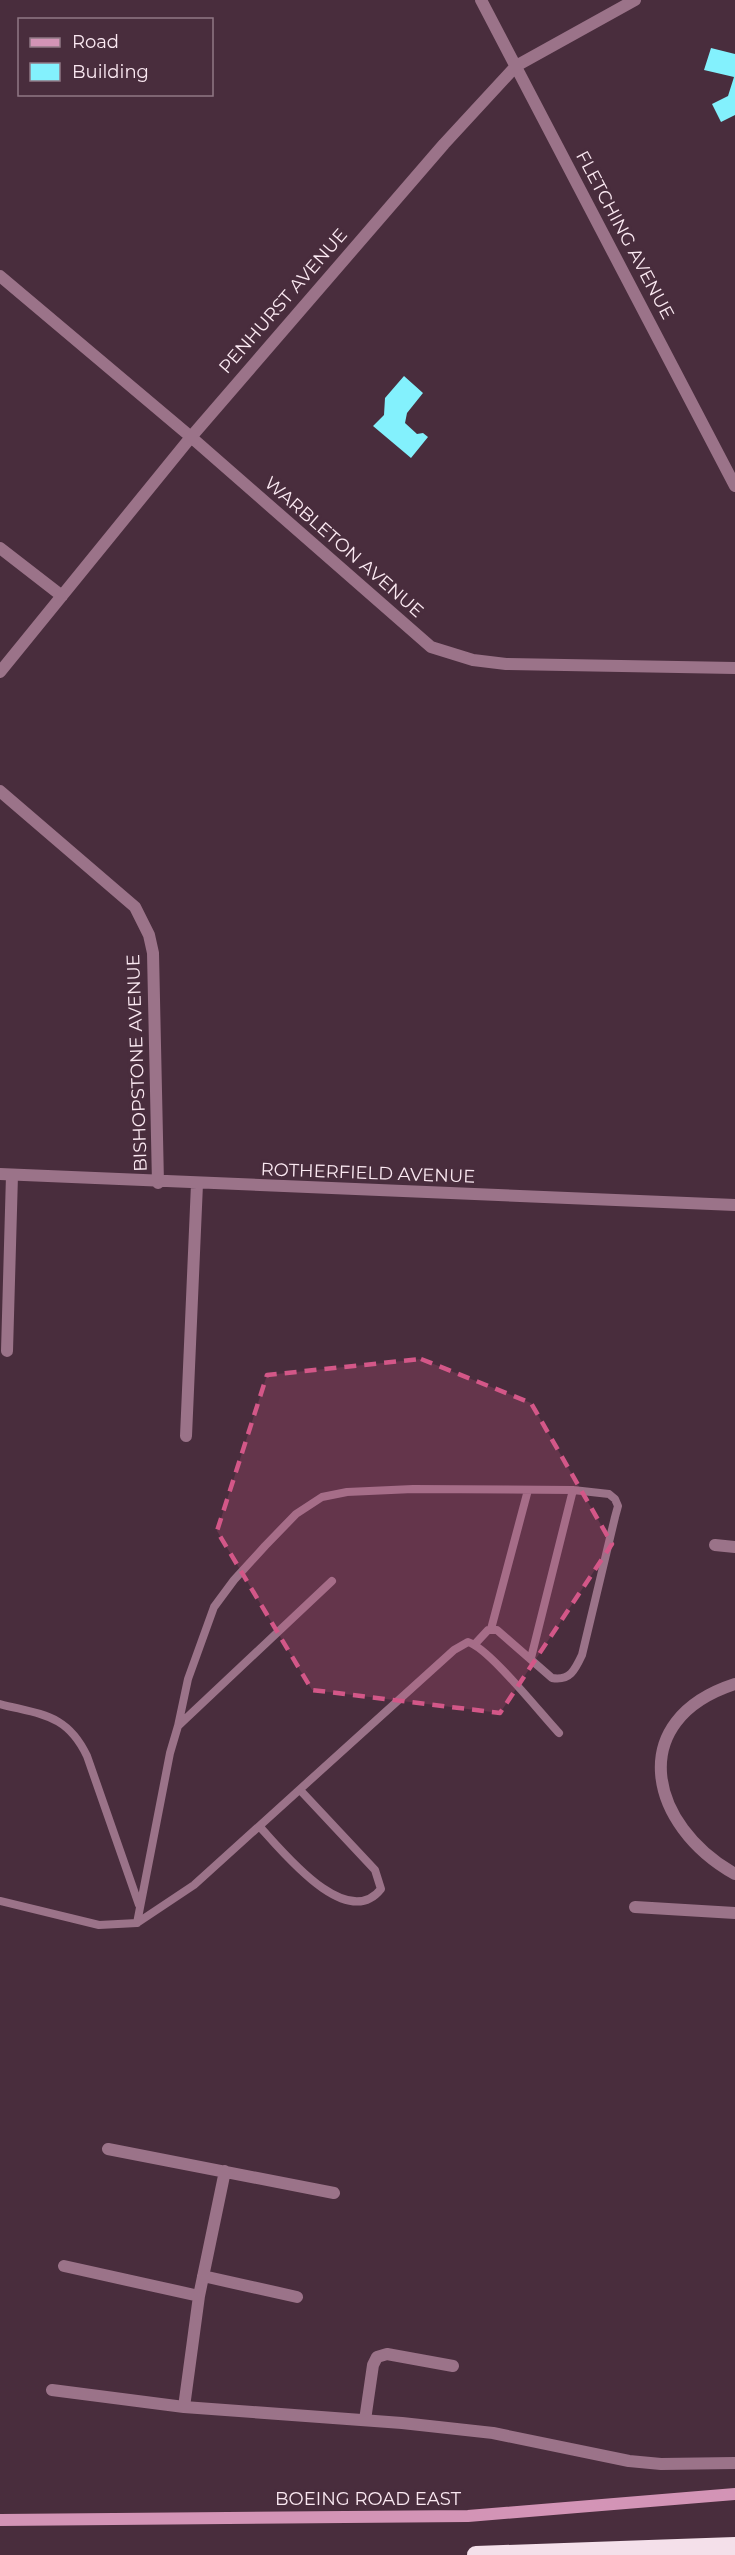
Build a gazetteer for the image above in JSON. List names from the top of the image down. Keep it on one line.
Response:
{"streets":{"main road":["BOEING ROAD EAST"],"street":["FLETCHING AVENUE","PENHURST AVENUE","WARBLETON AVENUE","BISHOPSTONE AVENUE","ROTHERFIELD AVENUE"]},"crossings":[["FLETCHING AVENUE","PENHURST AVENUE"],["PENHURST AVENUE","WARBLETON AVENUE"],["BISHOPSTONE AVENUE","ROTHERFIELD AVENUE"]],"legend":["Road","Building"]}
